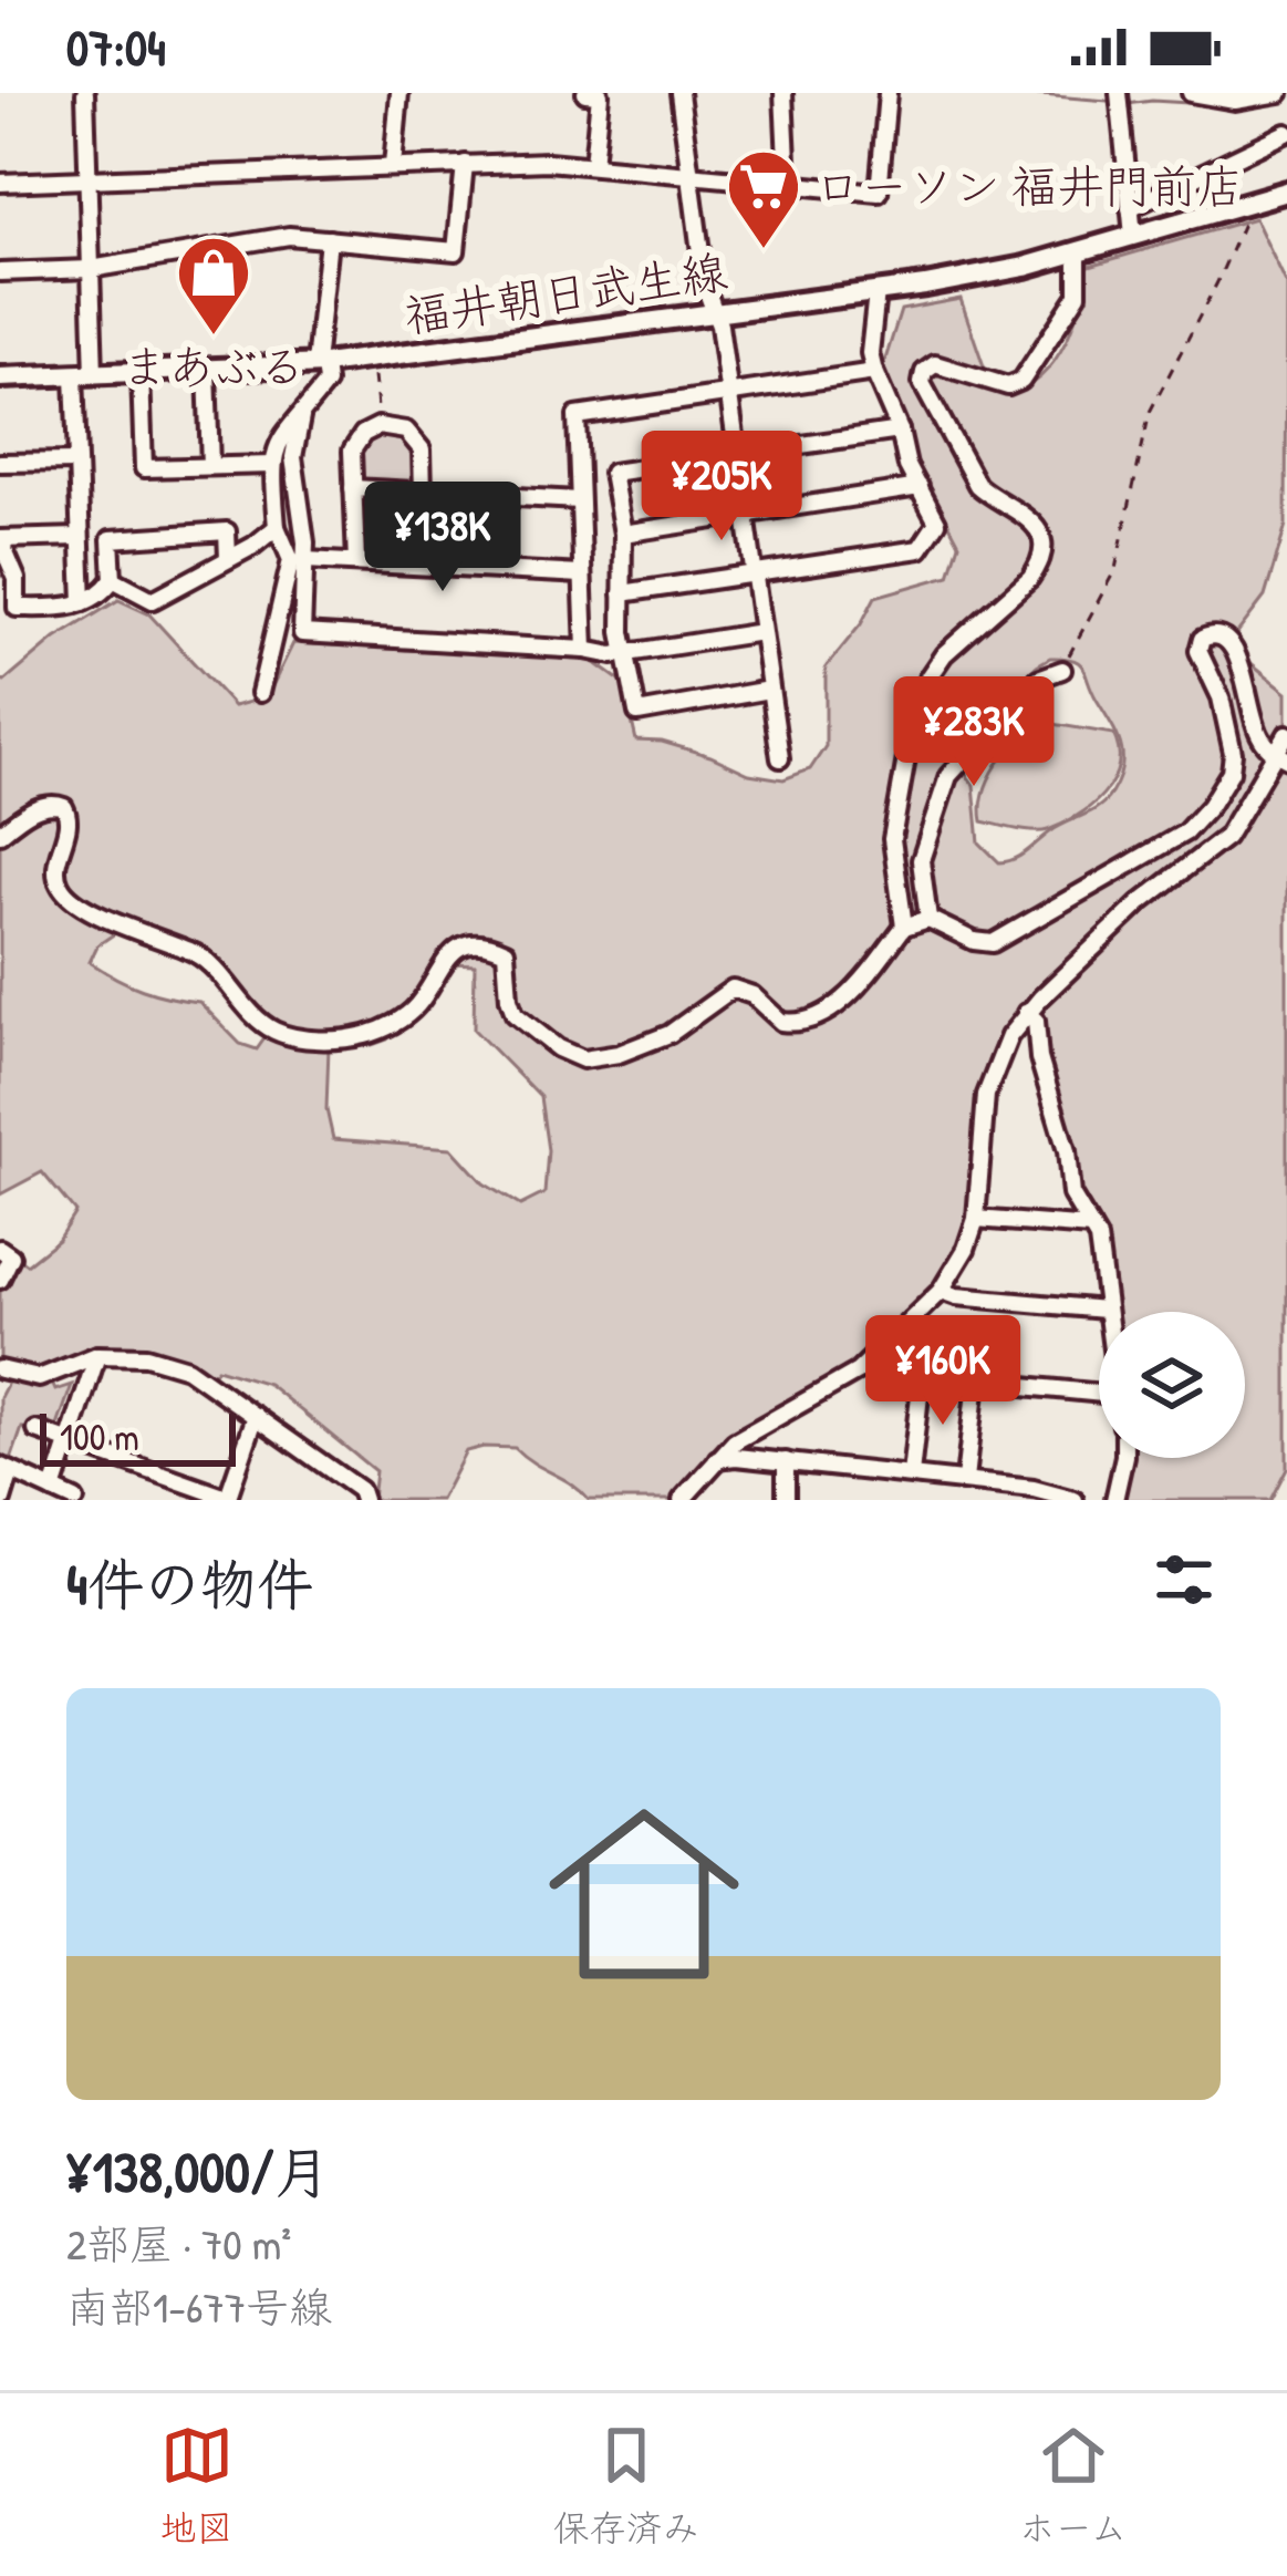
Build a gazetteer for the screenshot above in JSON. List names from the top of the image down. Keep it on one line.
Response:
{"streets":{"main road":["福井朝日武生線"]},"places":{"supermarket":["ローソン 福井門前店"],"shop":["まあぶる"]},"scale_bar":"100 m","page":{"status":"07:04","price":["¥205K","¥138K","¥283K","¥160K"],"scale":"100 m","heading":"4件の物件","list":[{"name":"¥138,000/月","note":"2部屋 · 70 m² · 南部1-677号線"}],"tabs":["地図","保存済み","ホーム"]}}
